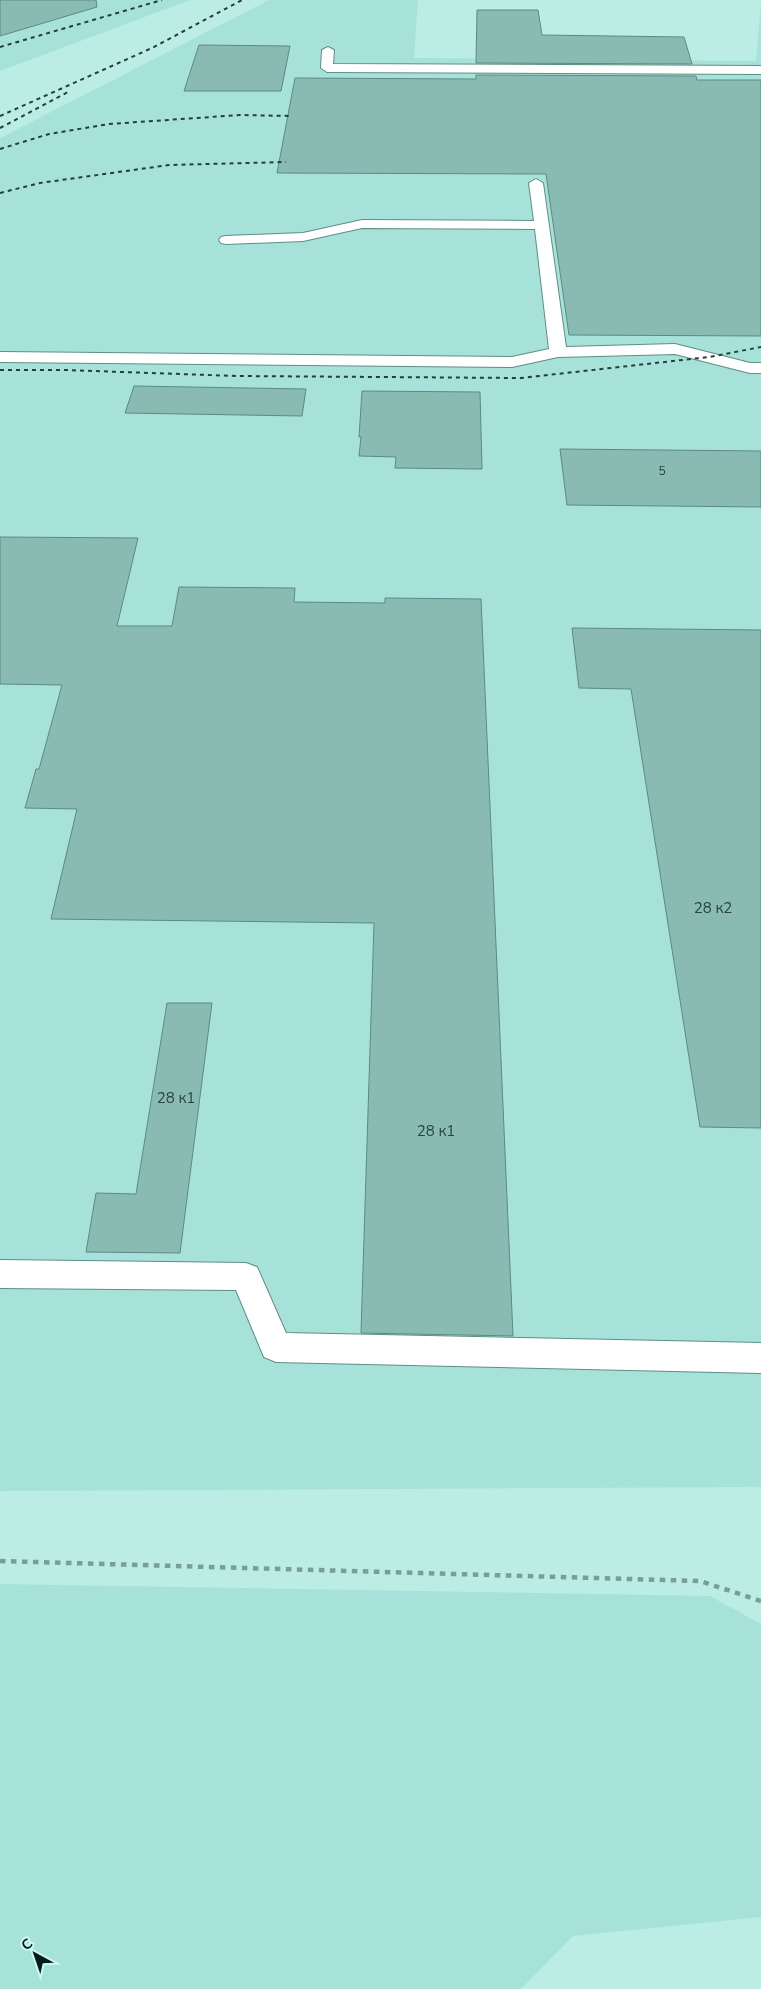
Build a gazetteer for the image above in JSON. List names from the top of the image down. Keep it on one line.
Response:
{"house_numbers":["5","28 к2","28 к1","28 к1"],"north":"top left"}
